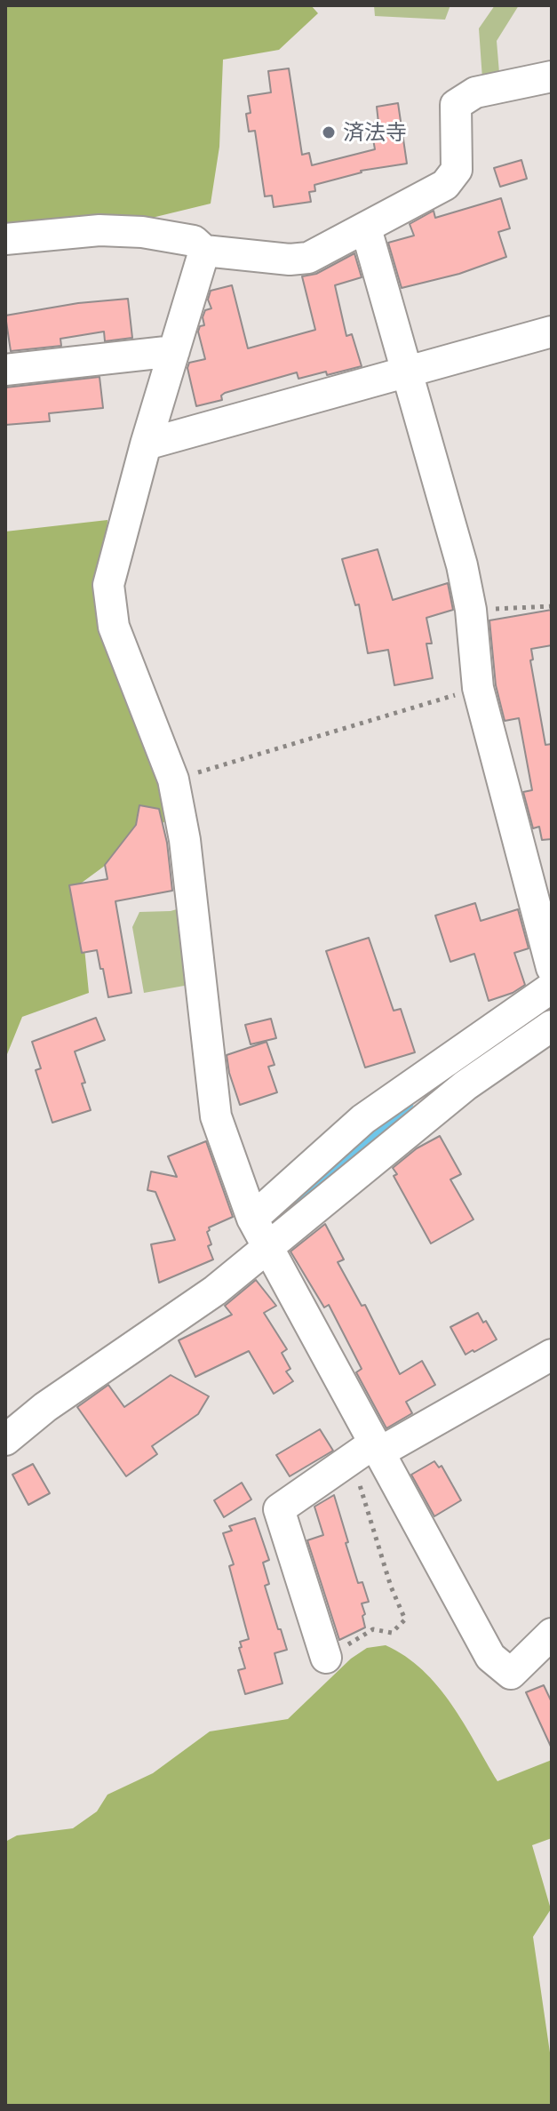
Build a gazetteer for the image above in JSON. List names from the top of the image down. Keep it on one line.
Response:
{"places":["済法寺"]}
